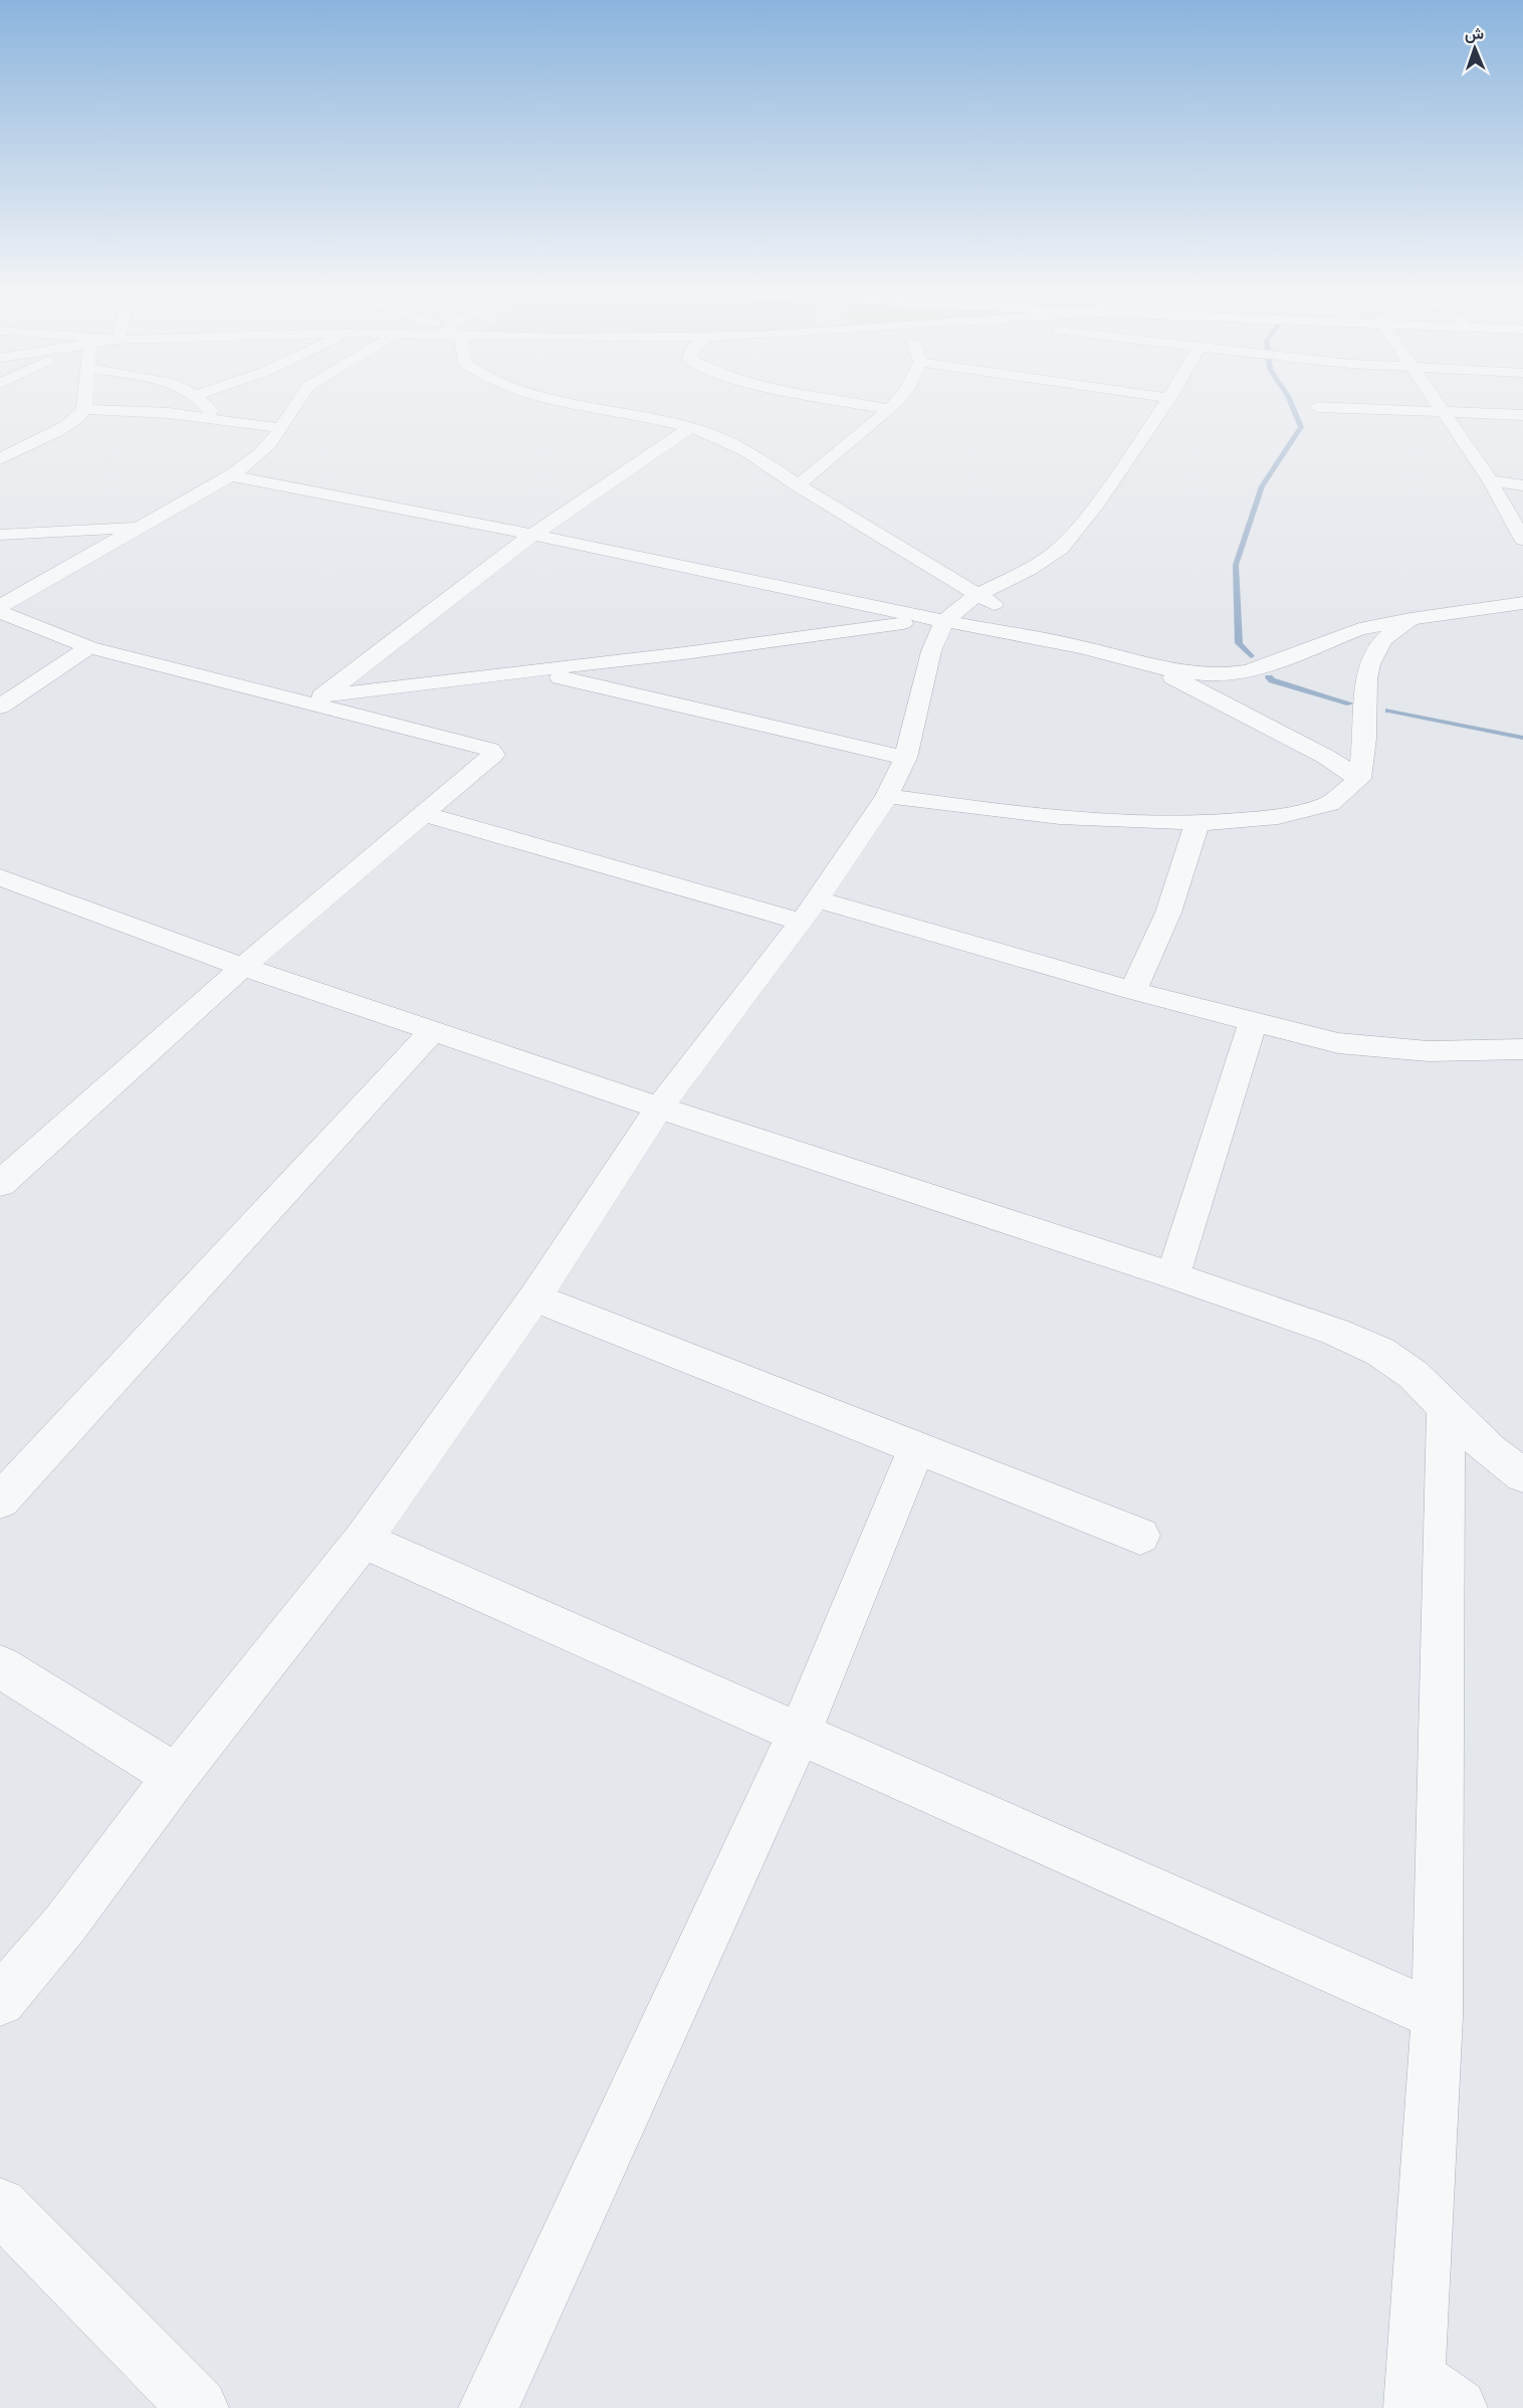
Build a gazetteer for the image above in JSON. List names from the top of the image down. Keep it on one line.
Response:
{"north":"top"}
